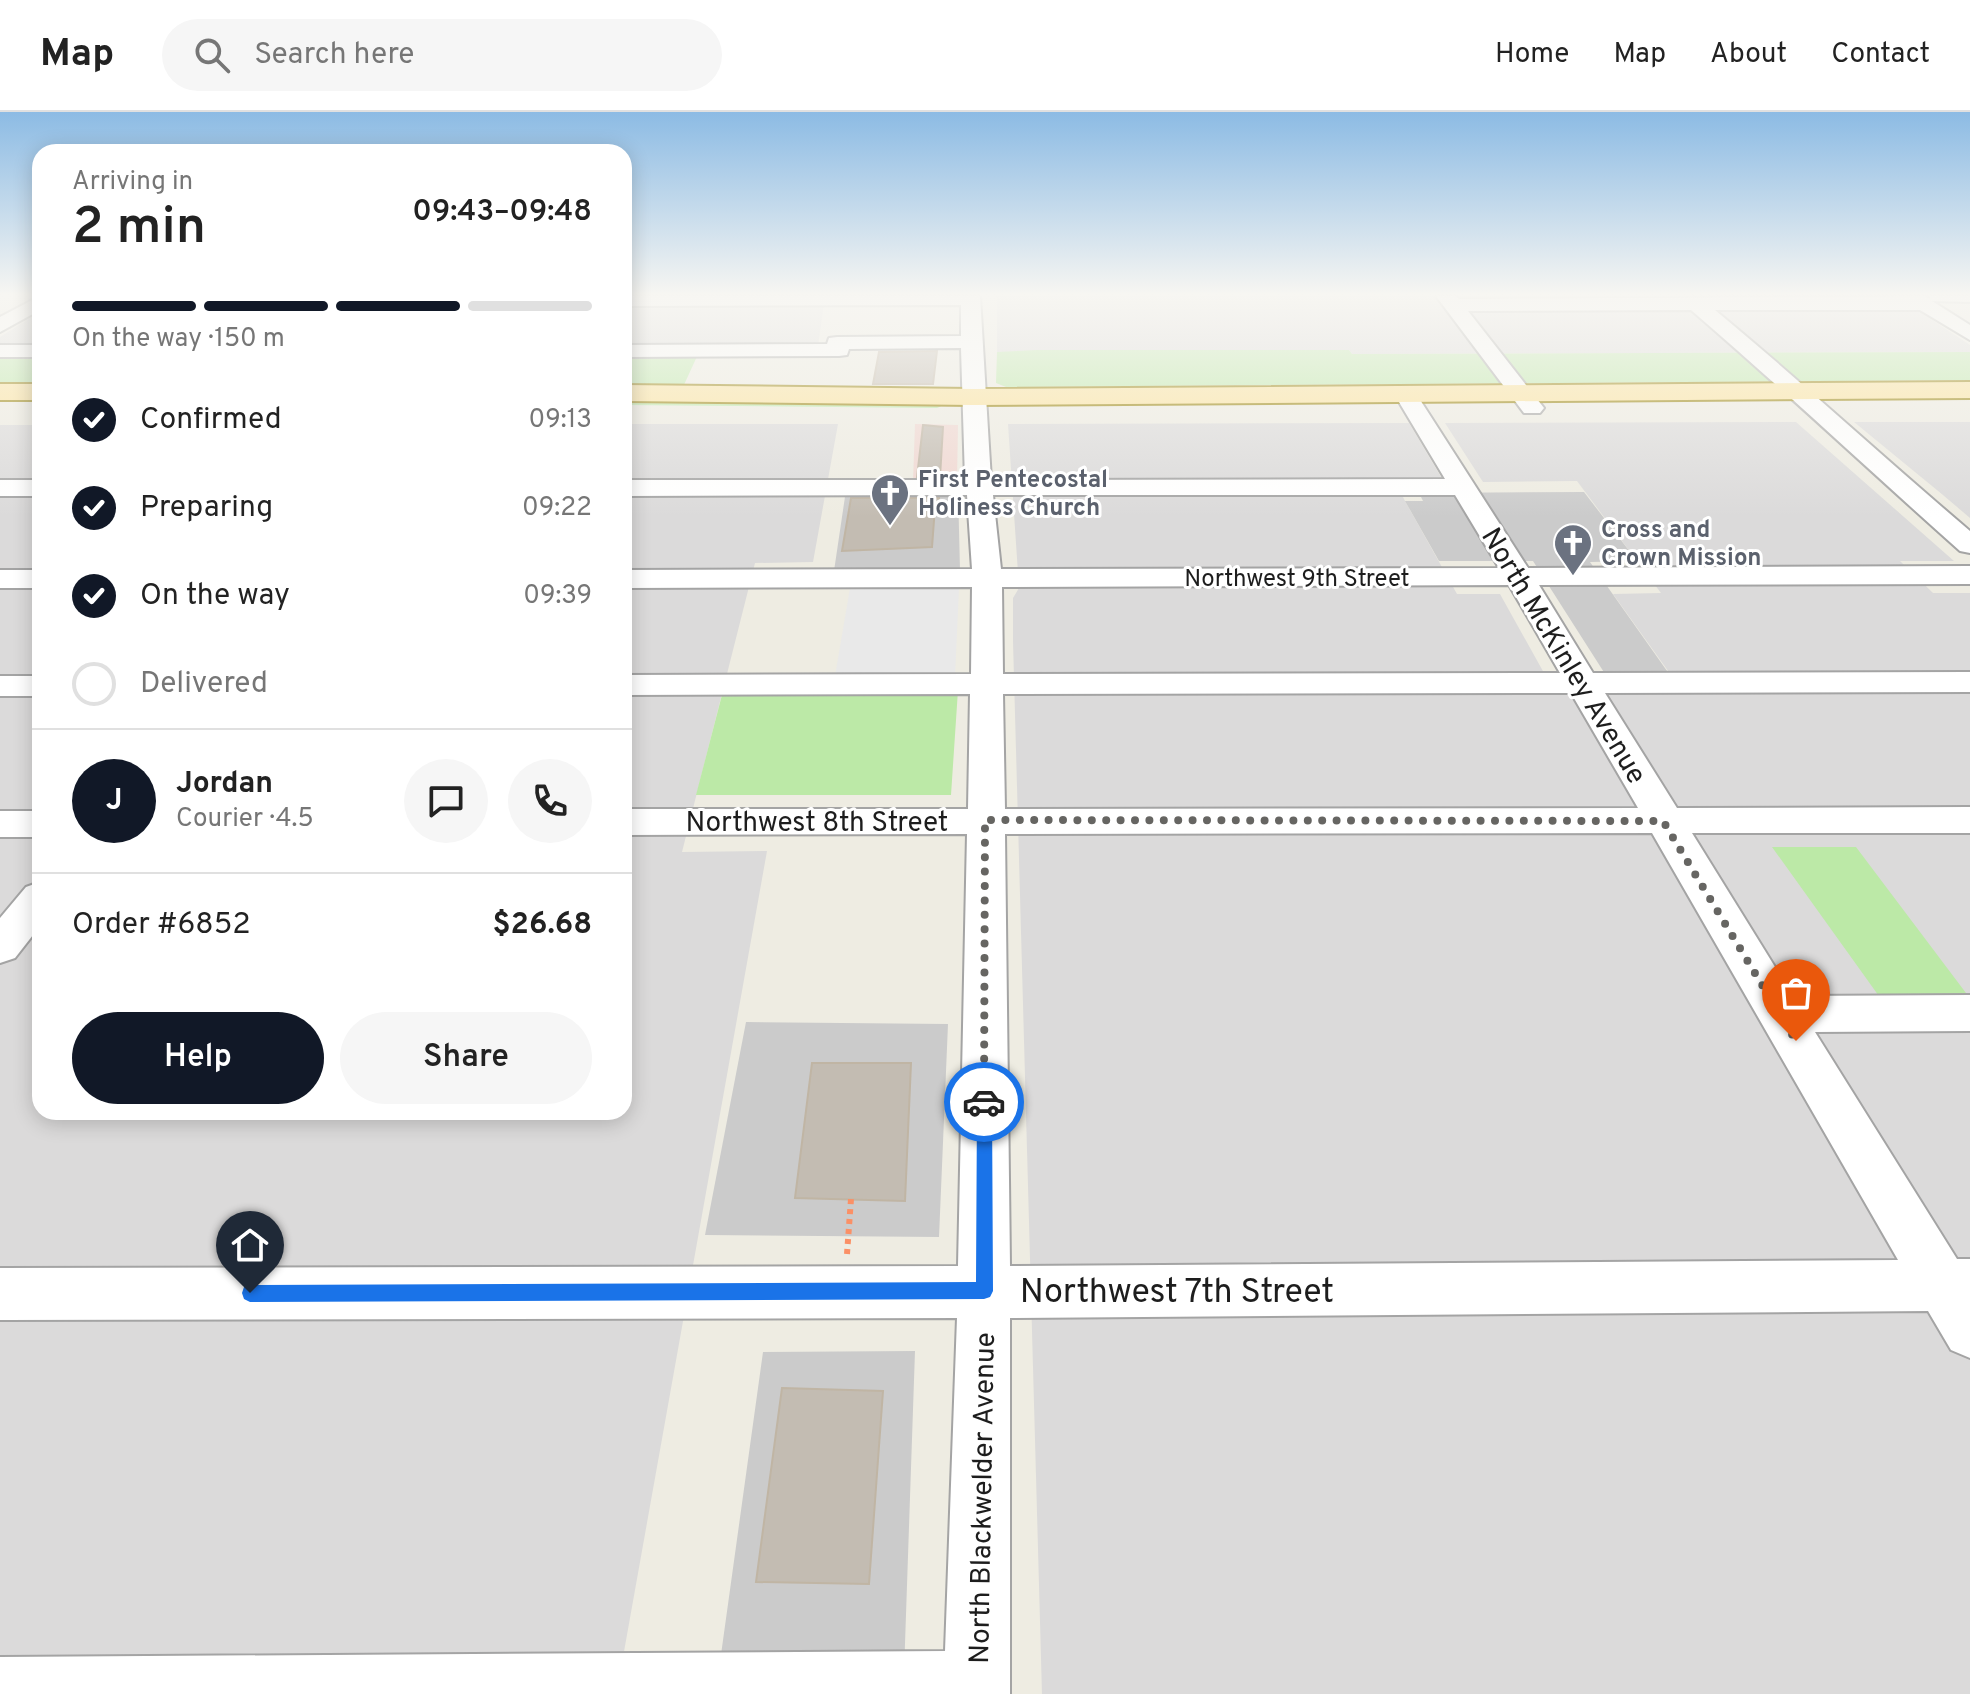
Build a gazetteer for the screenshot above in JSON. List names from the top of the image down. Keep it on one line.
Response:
{"streets":{"street":["Northwest 9th Street","North McKinley Avenue","Northwest 8th Street","Northwest 7th Street","North Blackwelder Avenue"]},"crossings":[["Northwest 9th Street","North McKinley Avenue"],["Northwest 9th Street","North Blackwelder Avenue"],["North McKinley Avenue","Northwest 8th Street"],["North McKinley Avenue","Northwest 7th Street"],["Northwest 8th Street","North Blackwelder Avenue"],["Northwest 7th Street","North Blackwelder Avenue"]],"places":{"church":["First Pentecostal Holiness Church","Cross and Crown Mission"]},"page":{"header":"Map","search":"Search here","nav":["Home","Map","About","Contact"],"heading":["2 min","Arriving in","09:43–09:48"],"panel":["Jordan","Courier · 4.5","Order #6852","$26.68"],"bar":"On the way · 150 m","list":[["Confirmed","09:13"],["Preparing","09:22"],["On the way","09:39"],"Delivered"],"round":"J","buttons":["Help","Share"]}}
